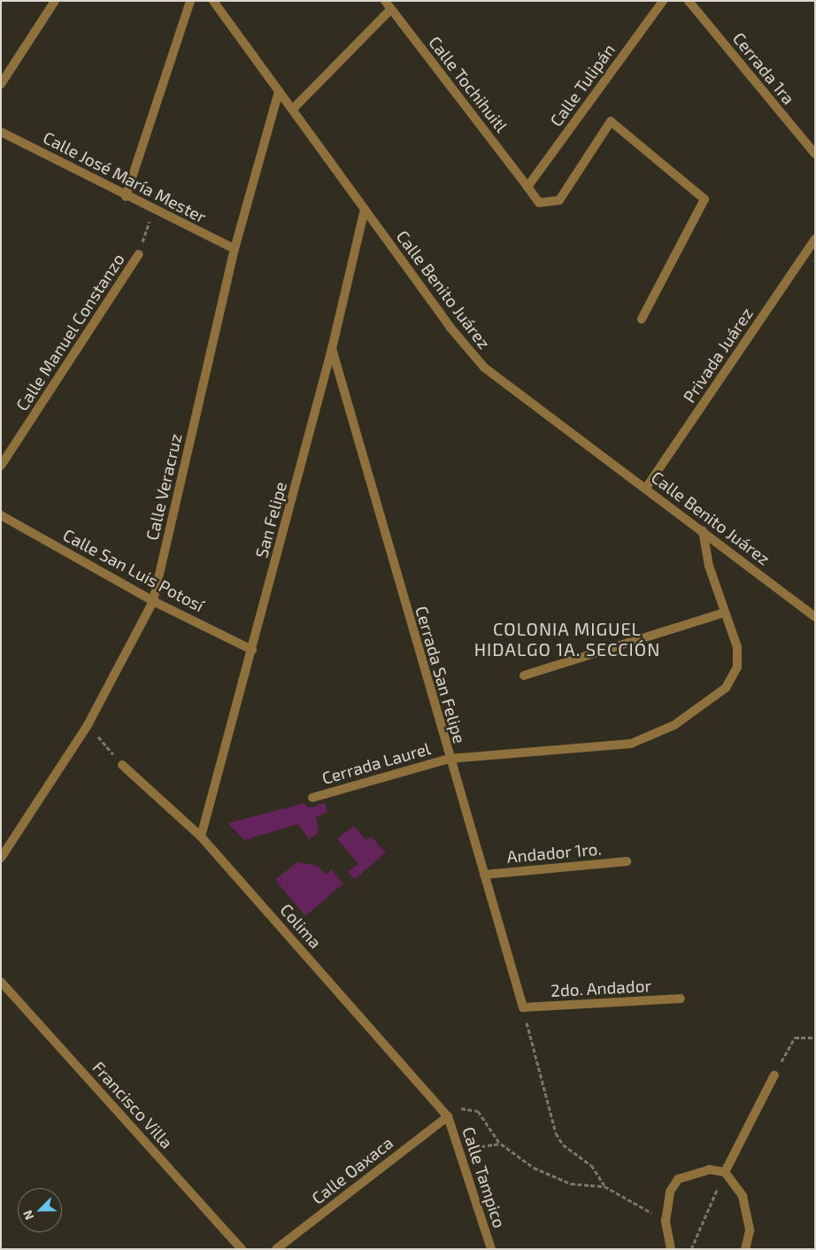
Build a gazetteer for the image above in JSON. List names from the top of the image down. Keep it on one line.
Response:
{"streets":{"street":["Cerrada 1ra","Calle Tochihuitl","Calle Tulipán","Calle José María Mester","Calle Benito Juárez","Calle Manuel Constanzo","Privada Juárez","Calle Veracruz","San Felipe","Calle San Luis Potosí","Cerrada San Felipe","Cerrada Laurel","Andador 1ro.","Colima","2do. Andador","Francisco Villa","Calle Oaxaca","Calle Tampico"]},"crossings":[["Calle Tochihuitl","Calle Tulipán"],["Calle José María Mester","Calle Manuel Constanzo"],["Calle José María Mester","Calle Veracruz"],["Calle Benito Juárez","Privada Juárez"],["Calle Benito Juárez","Calle Veracruz"],["Calle Benito Juárez","San Felipe"],["Calle Benito Juárez","Cerrada Laurel"],["Calle Veracruz","Calle San Luis Potosí"],["San Felipe","Calle San Luis Potosí"],["San Felipe","Cerrada San Felipe"],["San Felipe","Colima"],["Cerrada San Felipe","Cerrada Laurel"],["Cerrada San Felipe","Andador 1ro."],["Cerrada San Felipe","2do. Andador"],["Colima","Calle Oaxaca"],["Colima","Calle Tampico"],["Calle Oaxaca","Calle Tampico"]],"districts":["COLONIA MIGUEL HIDALGO 1A. SECCIÓN"],"north":"bottom left"}
